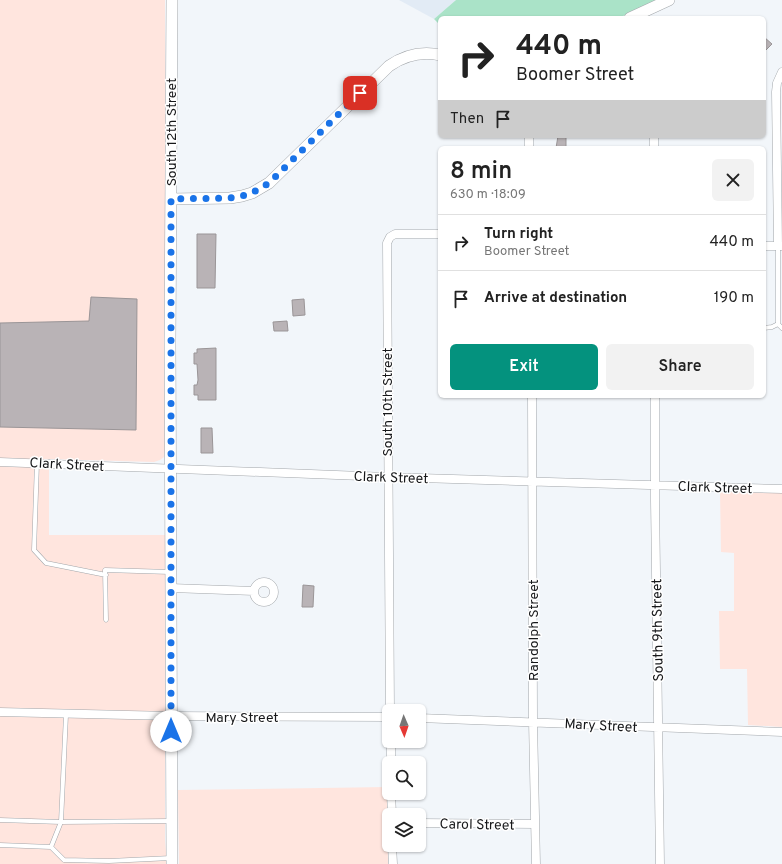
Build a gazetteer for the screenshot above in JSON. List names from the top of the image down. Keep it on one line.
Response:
{"streets":{"street":["South 12th Street","South 10th Street","Clark Street","Randolph Street","South 9th Street","Mary Street","Carol Street"]},"crossings":[["South 12th Street","Clark Street"],["South 12th Street","Mary Street"],["South 10th Street","Clark Street"],["Clark Street","Randolph Street"],["Clark Street","South 9th Street"],["Randolph Street","Mary Street"],["Randolph Street","Carol Street"],["South 9th Street","Mary Street"]],"north":"bottom","page":{"turn":["440 m","Boomer Street"],"then":"Then","heading":["8 min","630 m · 18:09"],"list":[{"name":"Turn right","note":"Boomer Street","value":"440 m"},{"name":"Arrive at destination","value":"190 m"}],"buttons":["Exit","Share"]}}
